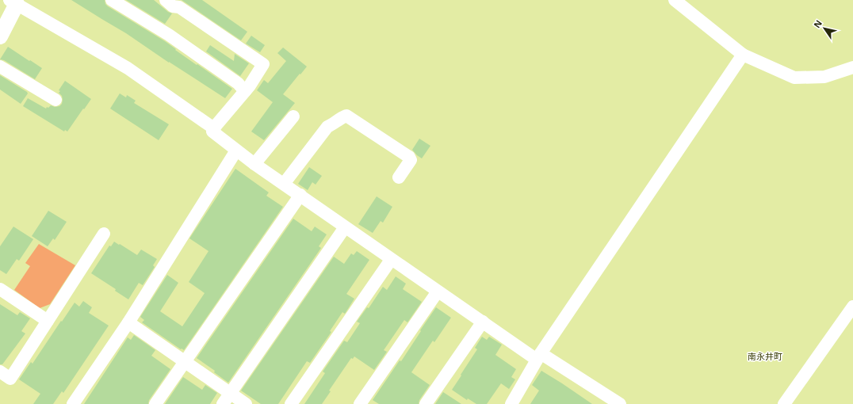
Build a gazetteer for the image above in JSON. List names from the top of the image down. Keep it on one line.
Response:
{"districts":["南永井町"],"north":"top left"}
